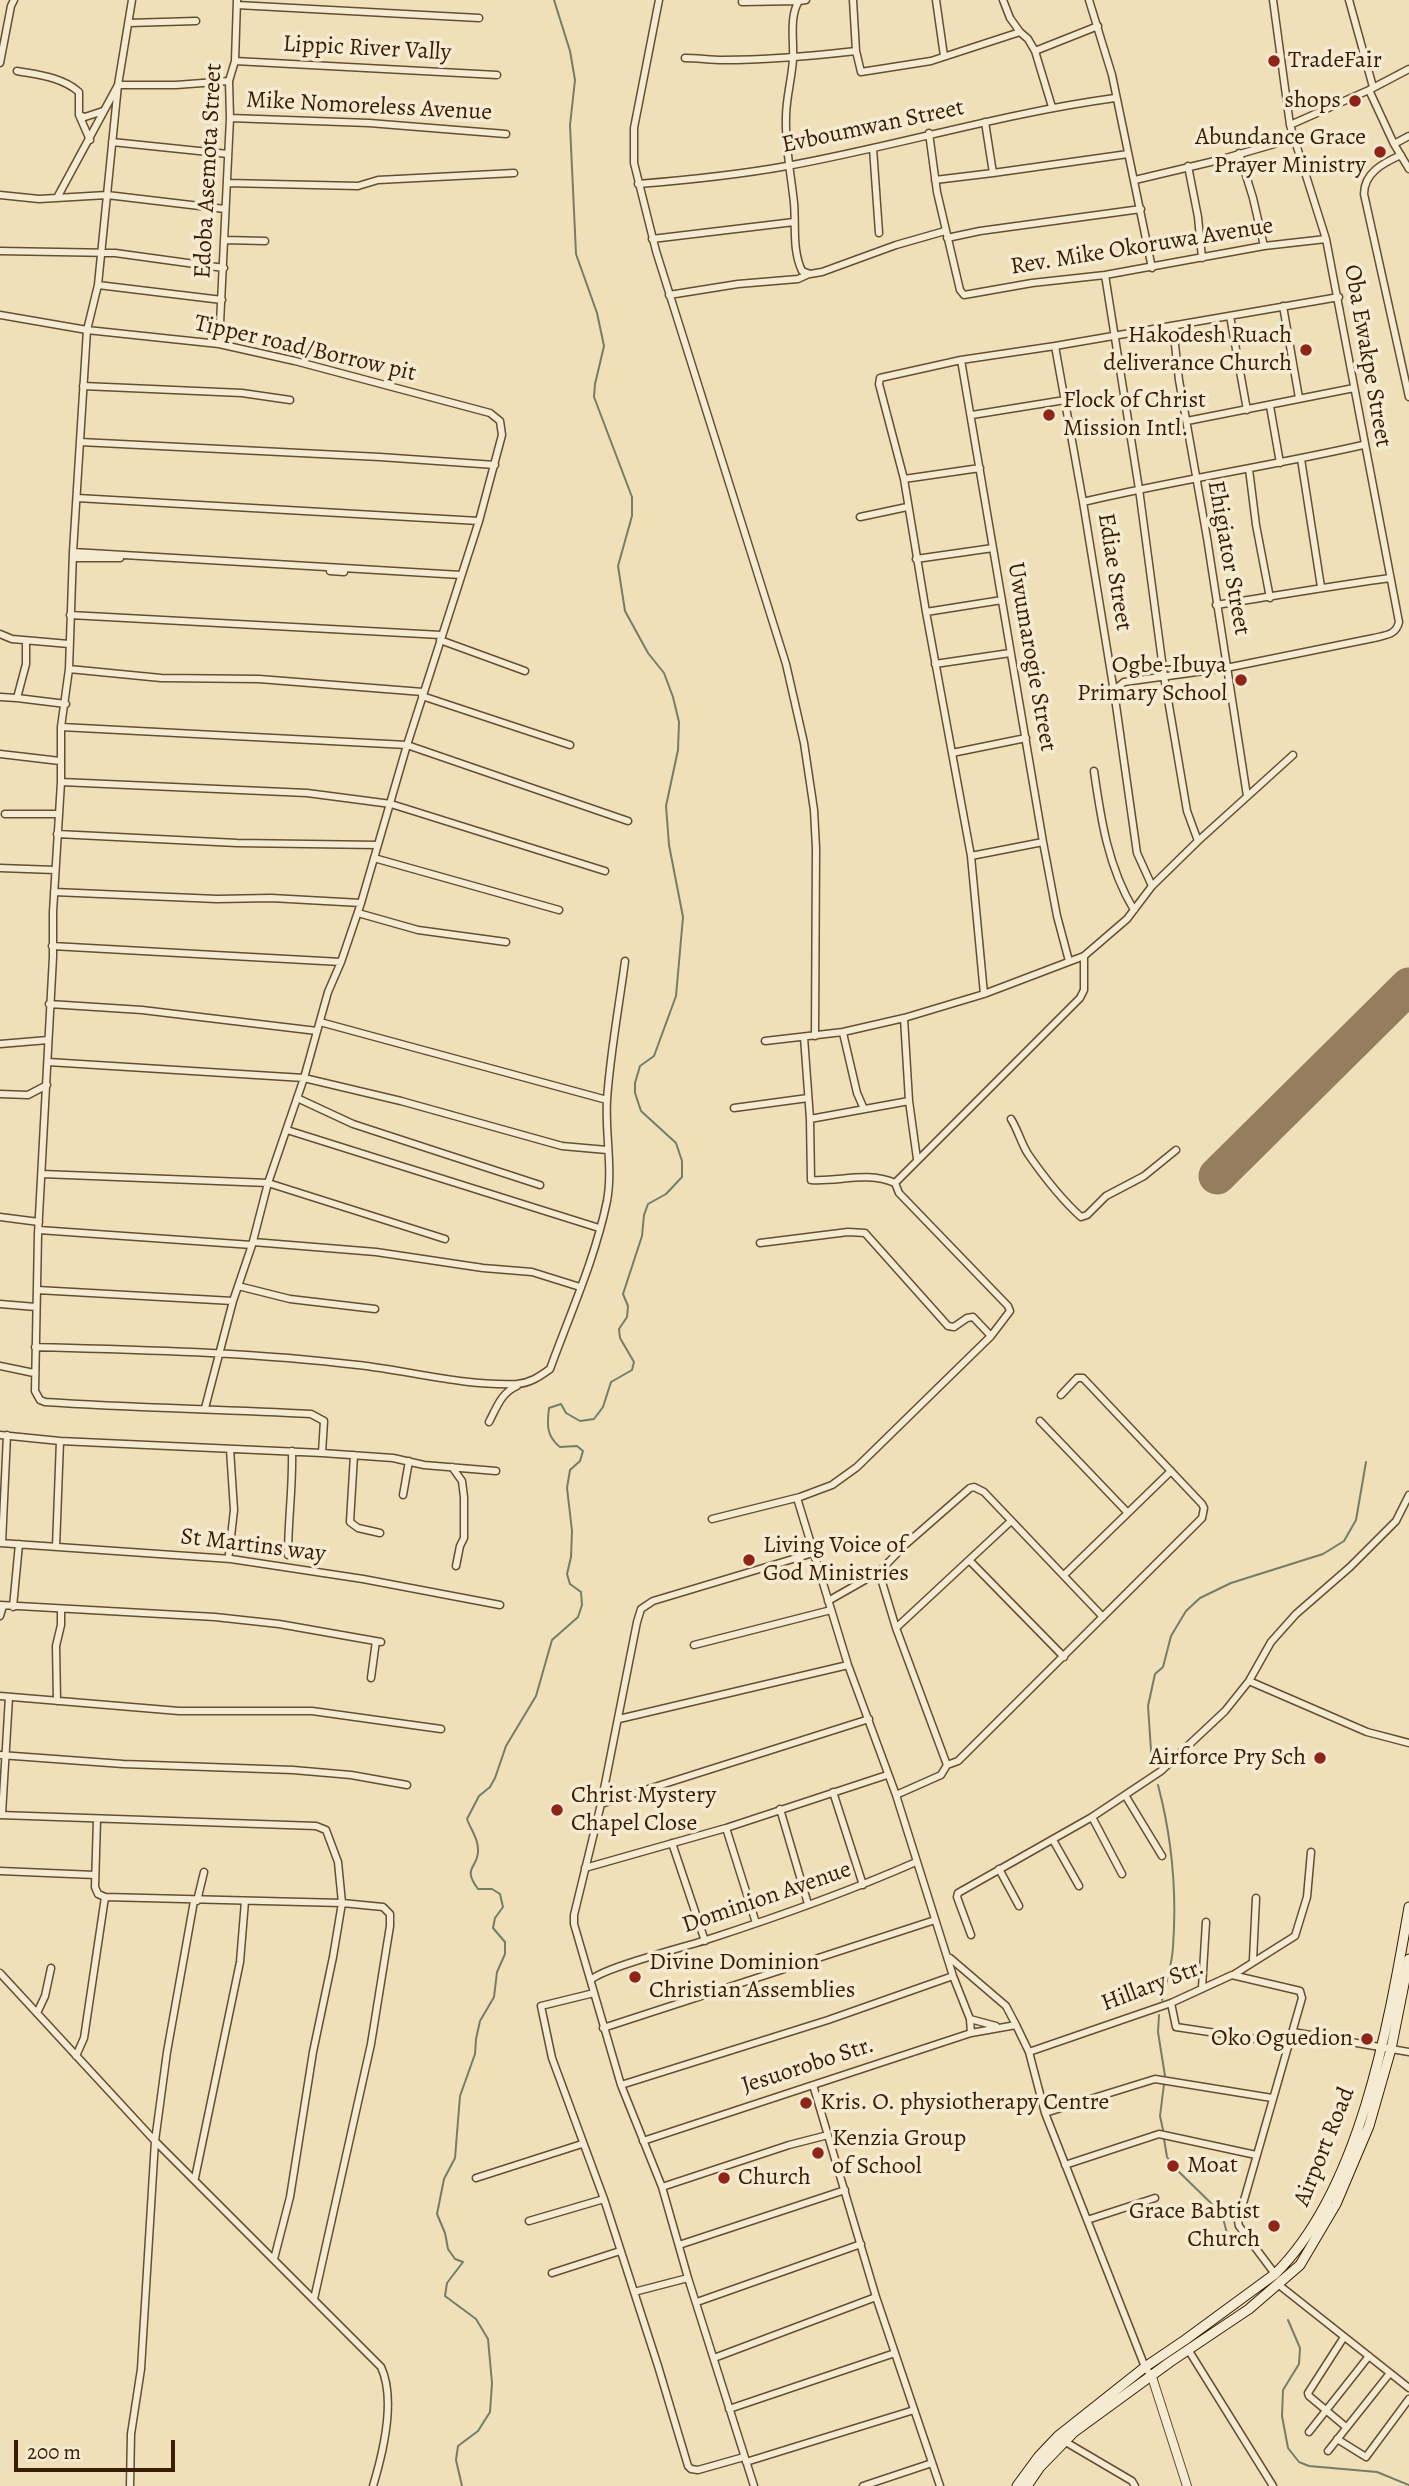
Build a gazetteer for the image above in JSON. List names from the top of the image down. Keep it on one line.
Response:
{"streets":{"main road":["Airport Road"],"street":["Lippic River Vally","Mike Nomoreless Avenue","Evboumwan Street","Edoba Asemota Street","Rev. Mike Okoruwa Avenue","Tipper road/Borrow pit","Oba Ewakpe Street","Ehigiator Street","Ediae Street","Uwumarogie Street","St Martins way","Dominion Avenue","Hillary Str.","Jesuorobo Str."]},"crossings":[["Lippic River Vally","Edoba Asemota Street"],["Mike Nomoreless Avenue","Edoba Asemota Street"],["Edoba Asemota Street","Tipper road/Borrow pit"],["Rev. Mike Okoruwa Avenue","Oba Ewakpe Street"],["Oba Ewakpe Street","Ehigiator Street"]],"places":["TradeFair","shops","Abundance Grace Prayer Ministry","Hakodesh Ruach deliverance Church","Flock of Christ Mission Intl.","Ogbe-Ibuya Primary School","Living Voice of God Ministries","Airforce Pry Sch","Christ Mystery Chapel Close","Divine Dominion Christian Assemblies","Oko Oguedion","Kris. O. physiotherapy Centre","Kenzia Group of School","Moat","Church","Grace Babtist Church"],"scale_bar":"200 m"}
